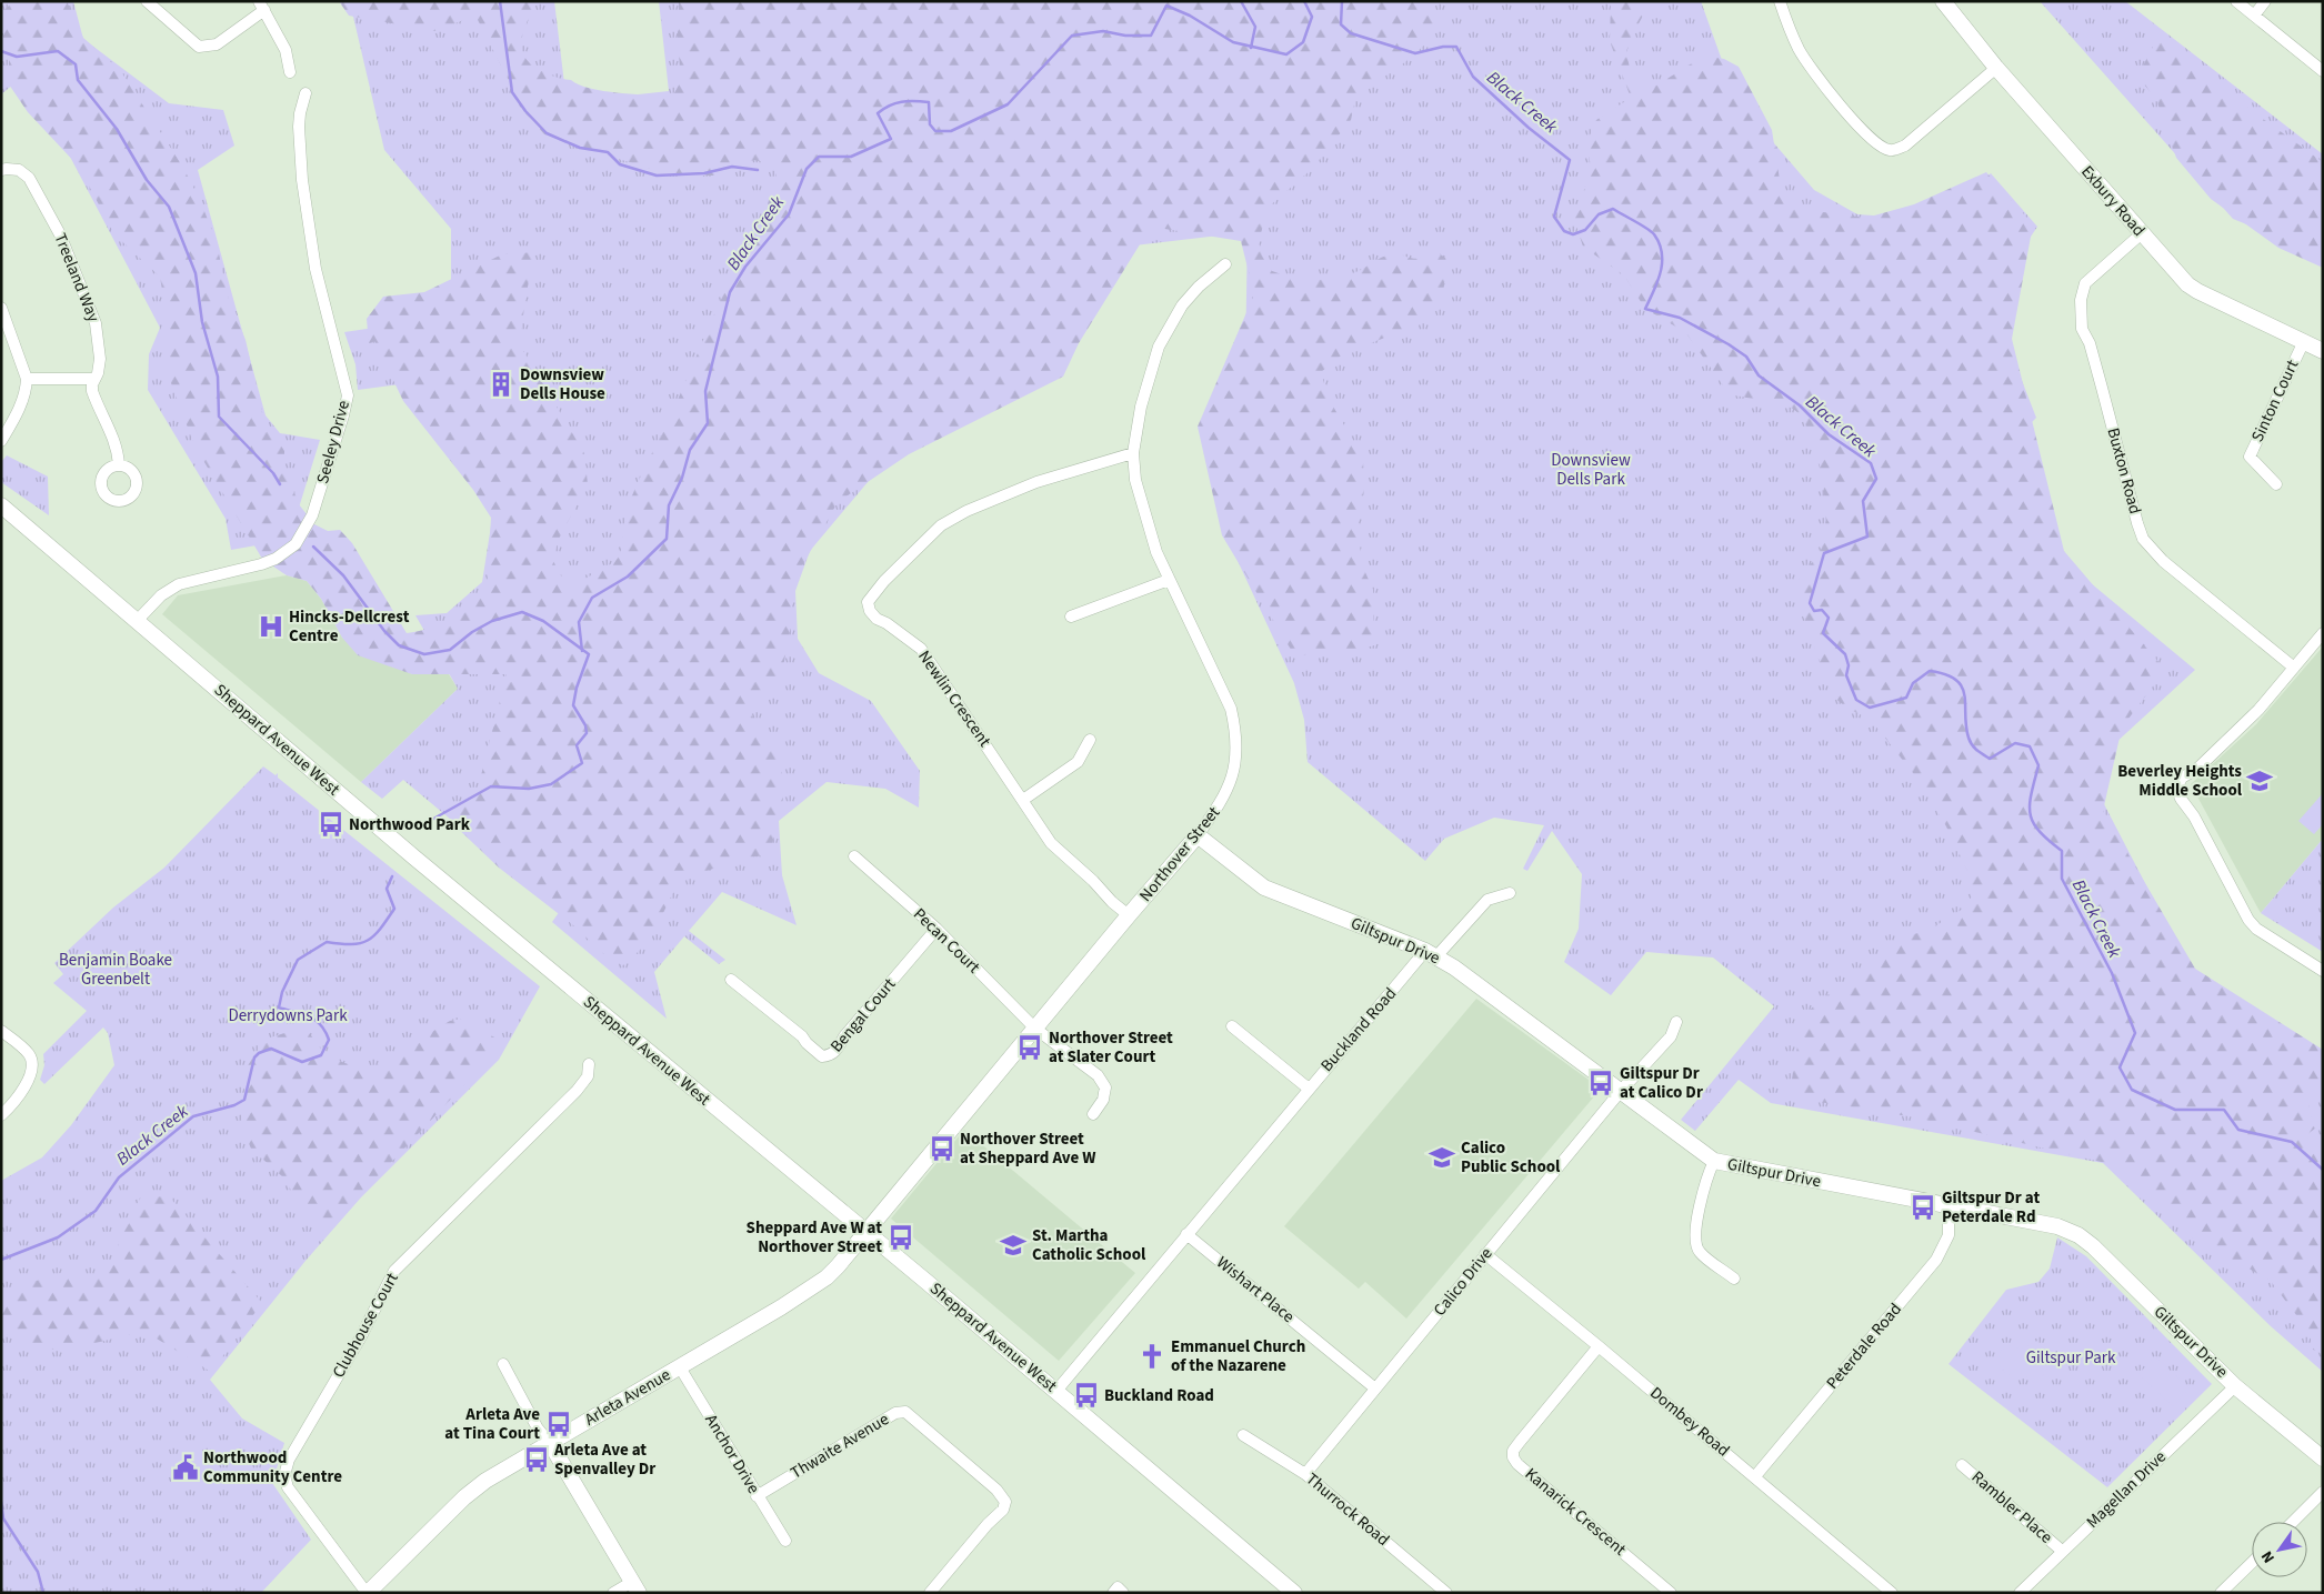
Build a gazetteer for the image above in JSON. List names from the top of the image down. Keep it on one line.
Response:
{"streets":{"street":["Exbury Road","Treeland Way","Sinton Court","Seeley Drive","Buxton Road","Newlin Crescent","Sheppard Avenue West","Northover Street","Pecan Court","Giltspur Drive","Bengal Court","Buckland Road","Calico Drive","Wishart Place","Clubhouse Court","Peterdale Road","Arleta Avenue","Dombey Road","Thwaite Avenue","Anchor Drive","Magellan Drive","Rambler Place","Thurrock Road","Kanarick Crescent"]},"crossings":[["Exbury Road","Sinton Court"],["Exbury Road","Buxton Road"],["Seeley Drive","Sheppard Avenue West"],["Newlin Crescent","Northover Street"],["Sheppard Avenue West","Northover Street"],["Sheppard Avenue West","Buckland Road"],["Sheppard Avenue West","Arleta Avenue"],["Northover Street","Pecan Court"],["Northover Street","Giltspur Drive"],["Northover Street","Arleta Avenue"],["Pecan Court","Bengal Court"],["Giltspur Drive","Buckland Road"],["Giltspur Drive","Calico Drive"],["Giltspur Drive","Peterdale Road"],["Giltspur Drive","Magellan Drive"],["Buckland Road","Wishart Place"],["Calico Drive","Wishart Place"],["Calico Drive","Dombey Road"],["Calico Drive","Thurrock Road"],["Clubhouse Court","Arleta Avenue"],["Peterdale Road","Dombey Road"],["Arleta Avenue","Anchor Drive"],["Dombey Road","Kanarick Crescent"],["Thwaite Avenue","Anchor Drive"],["Magellan Drive","Rambler Place"]],"water":["Black Creek"],"parks":["Downsview Dells Park","Benjamin Boake Greenbelt","Derrydowns Park","Giltspur Park"],"places":{"building":["Downsview Dells House"],"hospital":["Hincks-Dellcrest Centre"],"school or university":["Beverley Heights Middle School","Calico Public School","St. Martha Catholic School"],"bus stop":["Northwood Park","Northover Street at Slater Court","Giltspur Dr at Calico Dr","Northover Street at Sheppard Ave W","Giltspur Dr at Peterdale Rd","Sheppard Ave W at Northover Street","Buckland Road","Arleta Ave at Tina Court","Arleta Ave at Spenvalley Dr"],"church":["Emmanuel Church of the Nazarene"],"public building":["Northwood Community Centre"]},"north":"bottom left"}
